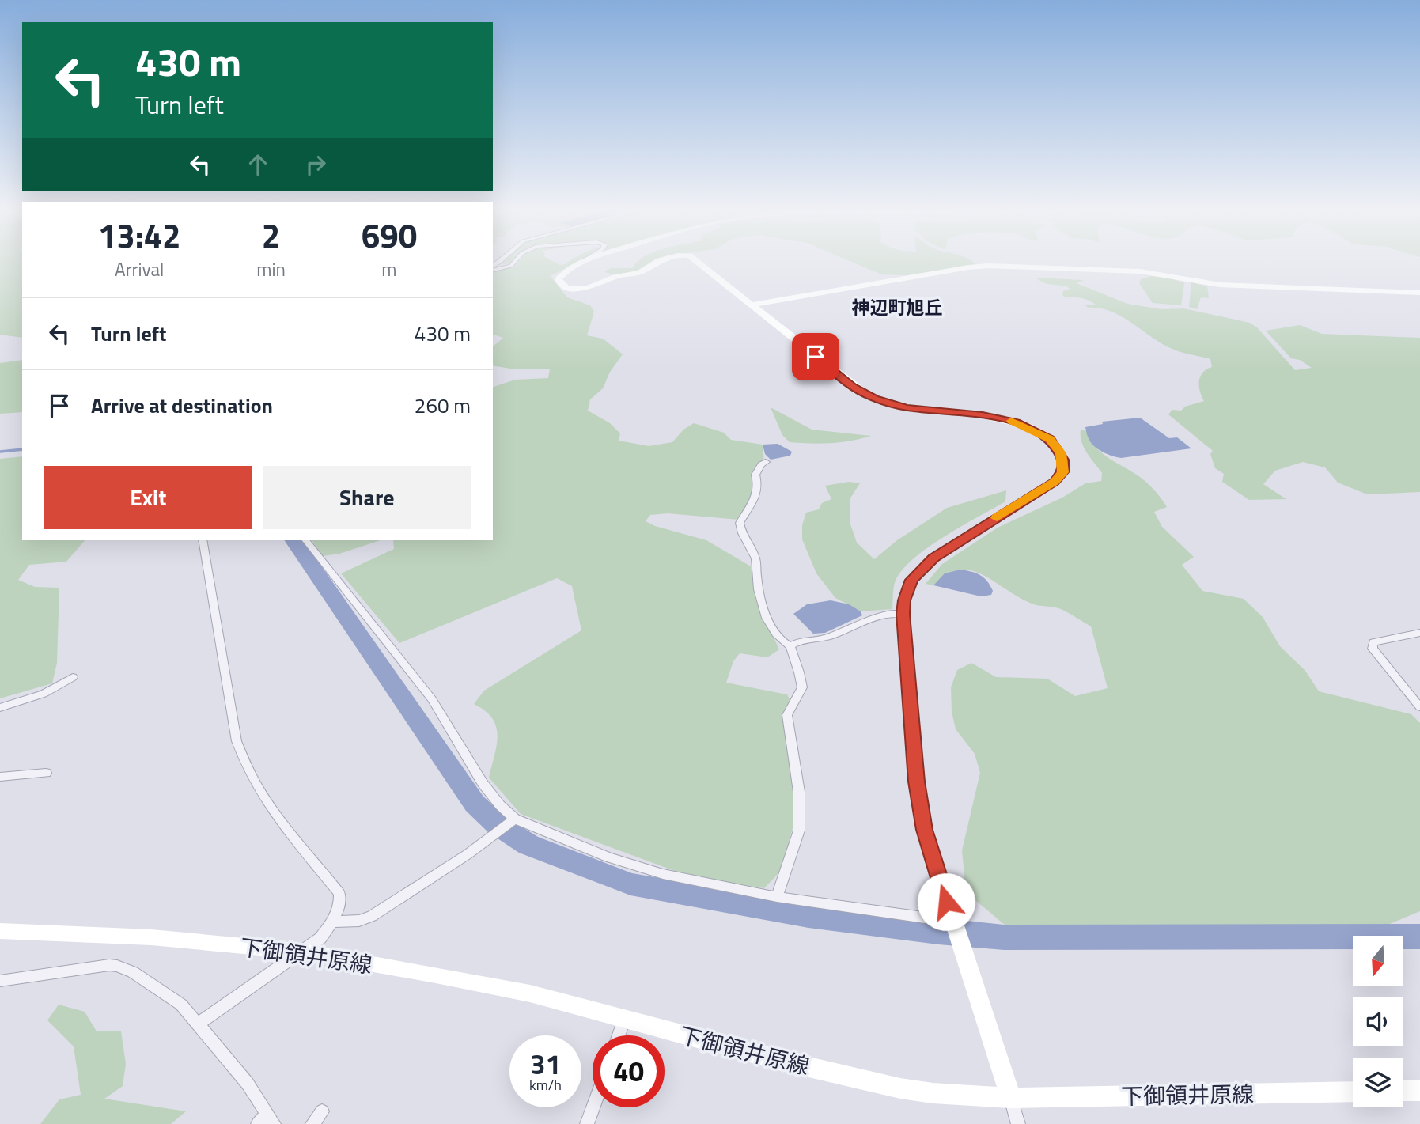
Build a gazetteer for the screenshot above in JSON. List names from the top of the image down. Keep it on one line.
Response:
{"streets":{"street":["下御領井原線"]},"districts":["神辺町旭丘"],"north":"bottom","page":{"turn":["430 m","Turn left"],"eta":["13:42","Arrival","2","min","690","m"],"list":[{"name":"Turn left","value":"430 m"},{"name":"Arrive at destination","value":"260 m"}],"buttons":["Exit","Share"],"speed":"31 km/h","limit":"40"}}
